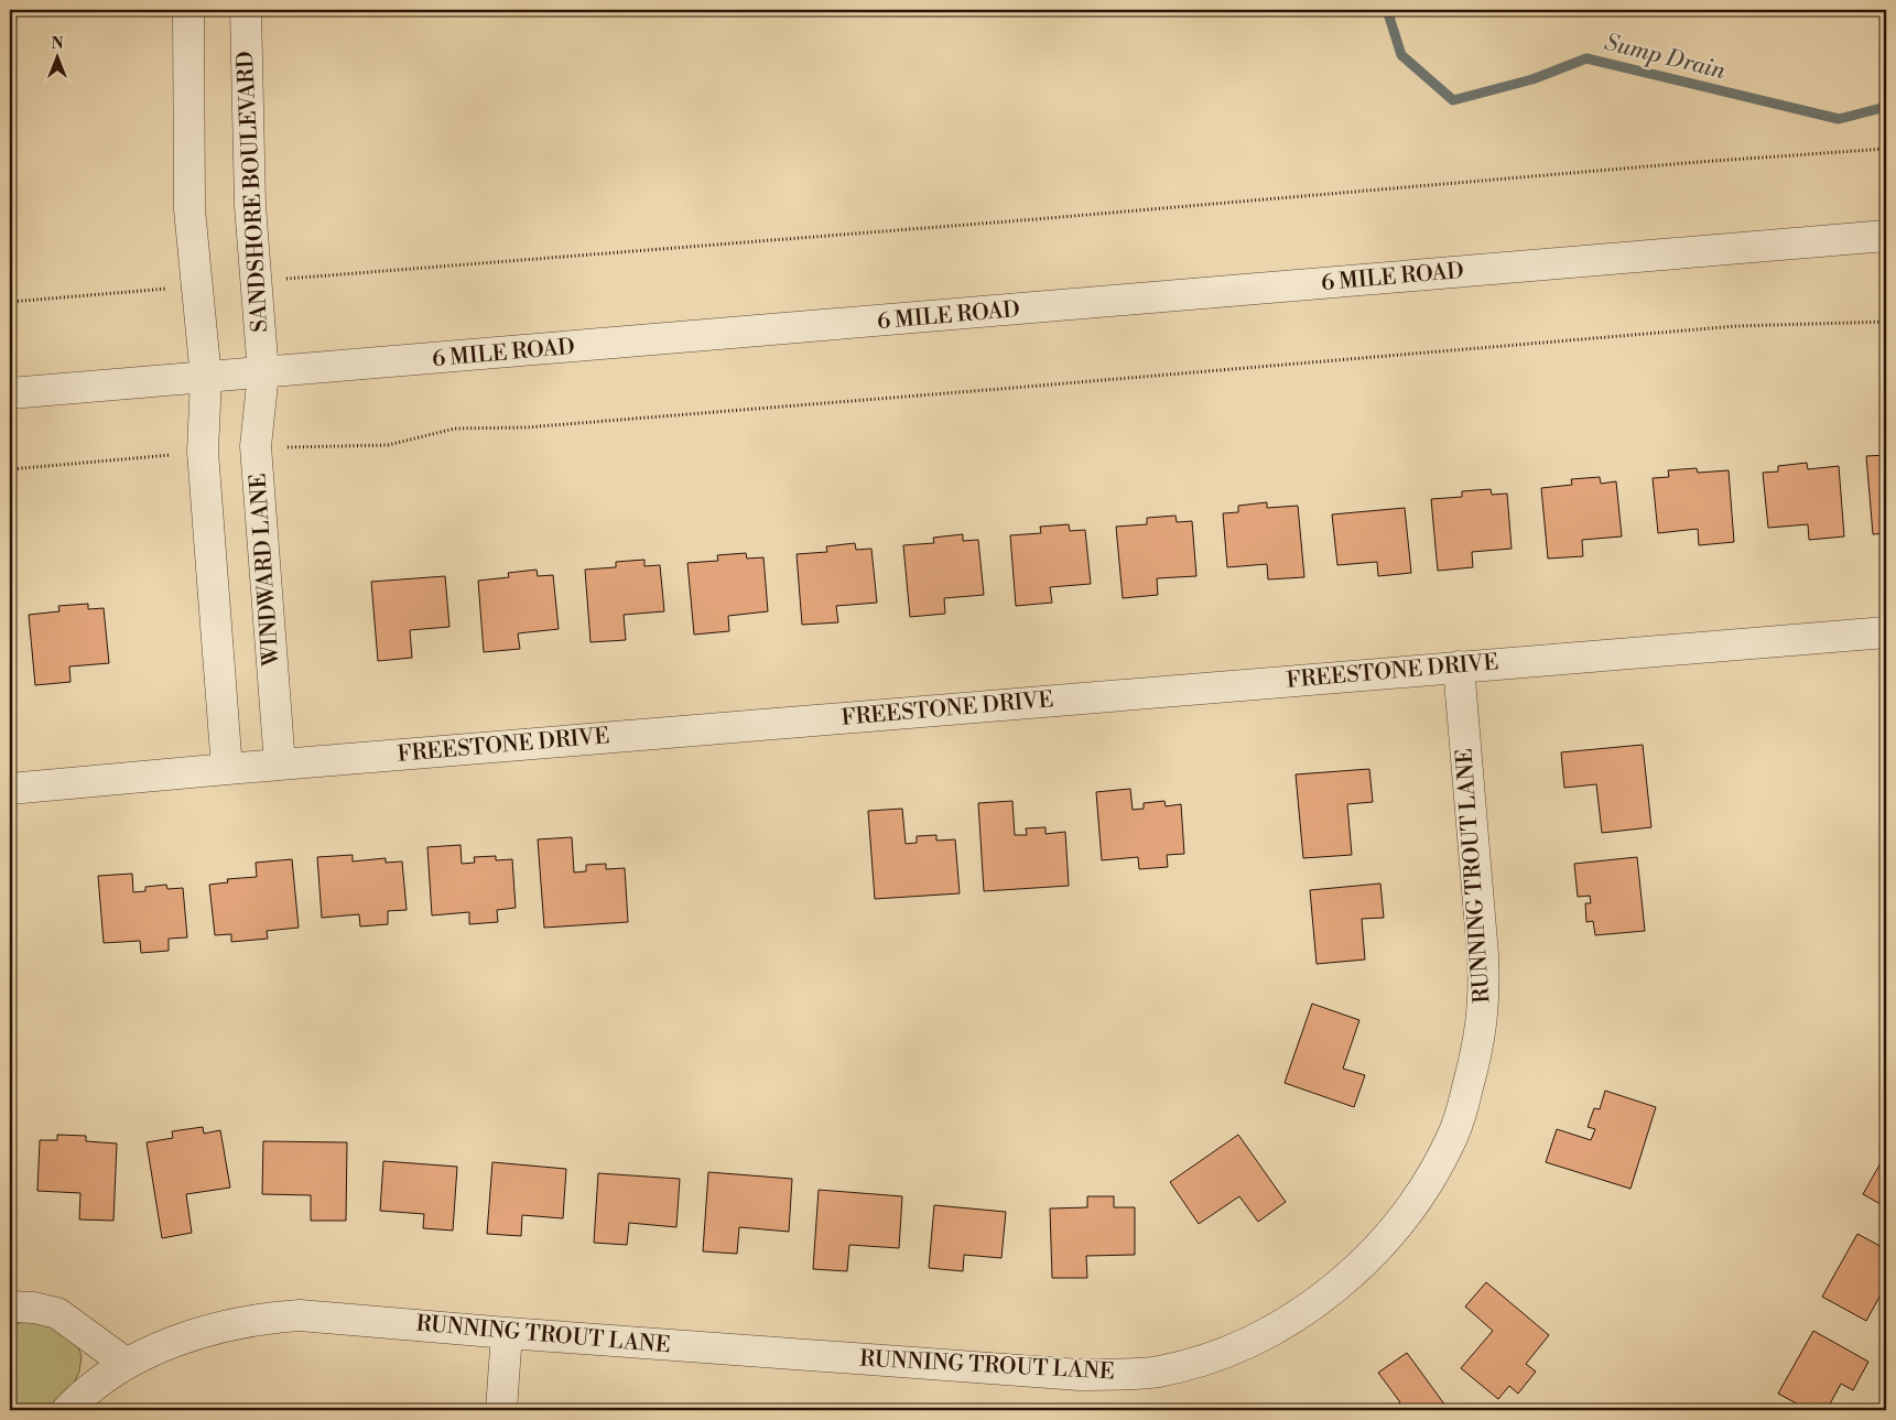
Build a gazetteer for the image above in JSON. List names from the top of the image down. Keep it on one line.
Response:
{"streets":{"street":["SANDSHORE BOULEVARD","6 MILE ROAD","WINDWARD LANE","FREESTONE DRIVE","RUNNING TROUT LANE"]},"crossings":[["SANDSHORE BOULEVARD","6 MILE ROAD"],["SANDSHORE BOULEVARD","WINDWARD LANE"],["6 MILE ROAD","WINDWARD LANE"],["WINDWARD LANE","FREESTONE DRIVE"],["FREESTONE DRIVE","RUNNING TROUT LANE"]],"water":["Sump Drain"],"north":"top"}
